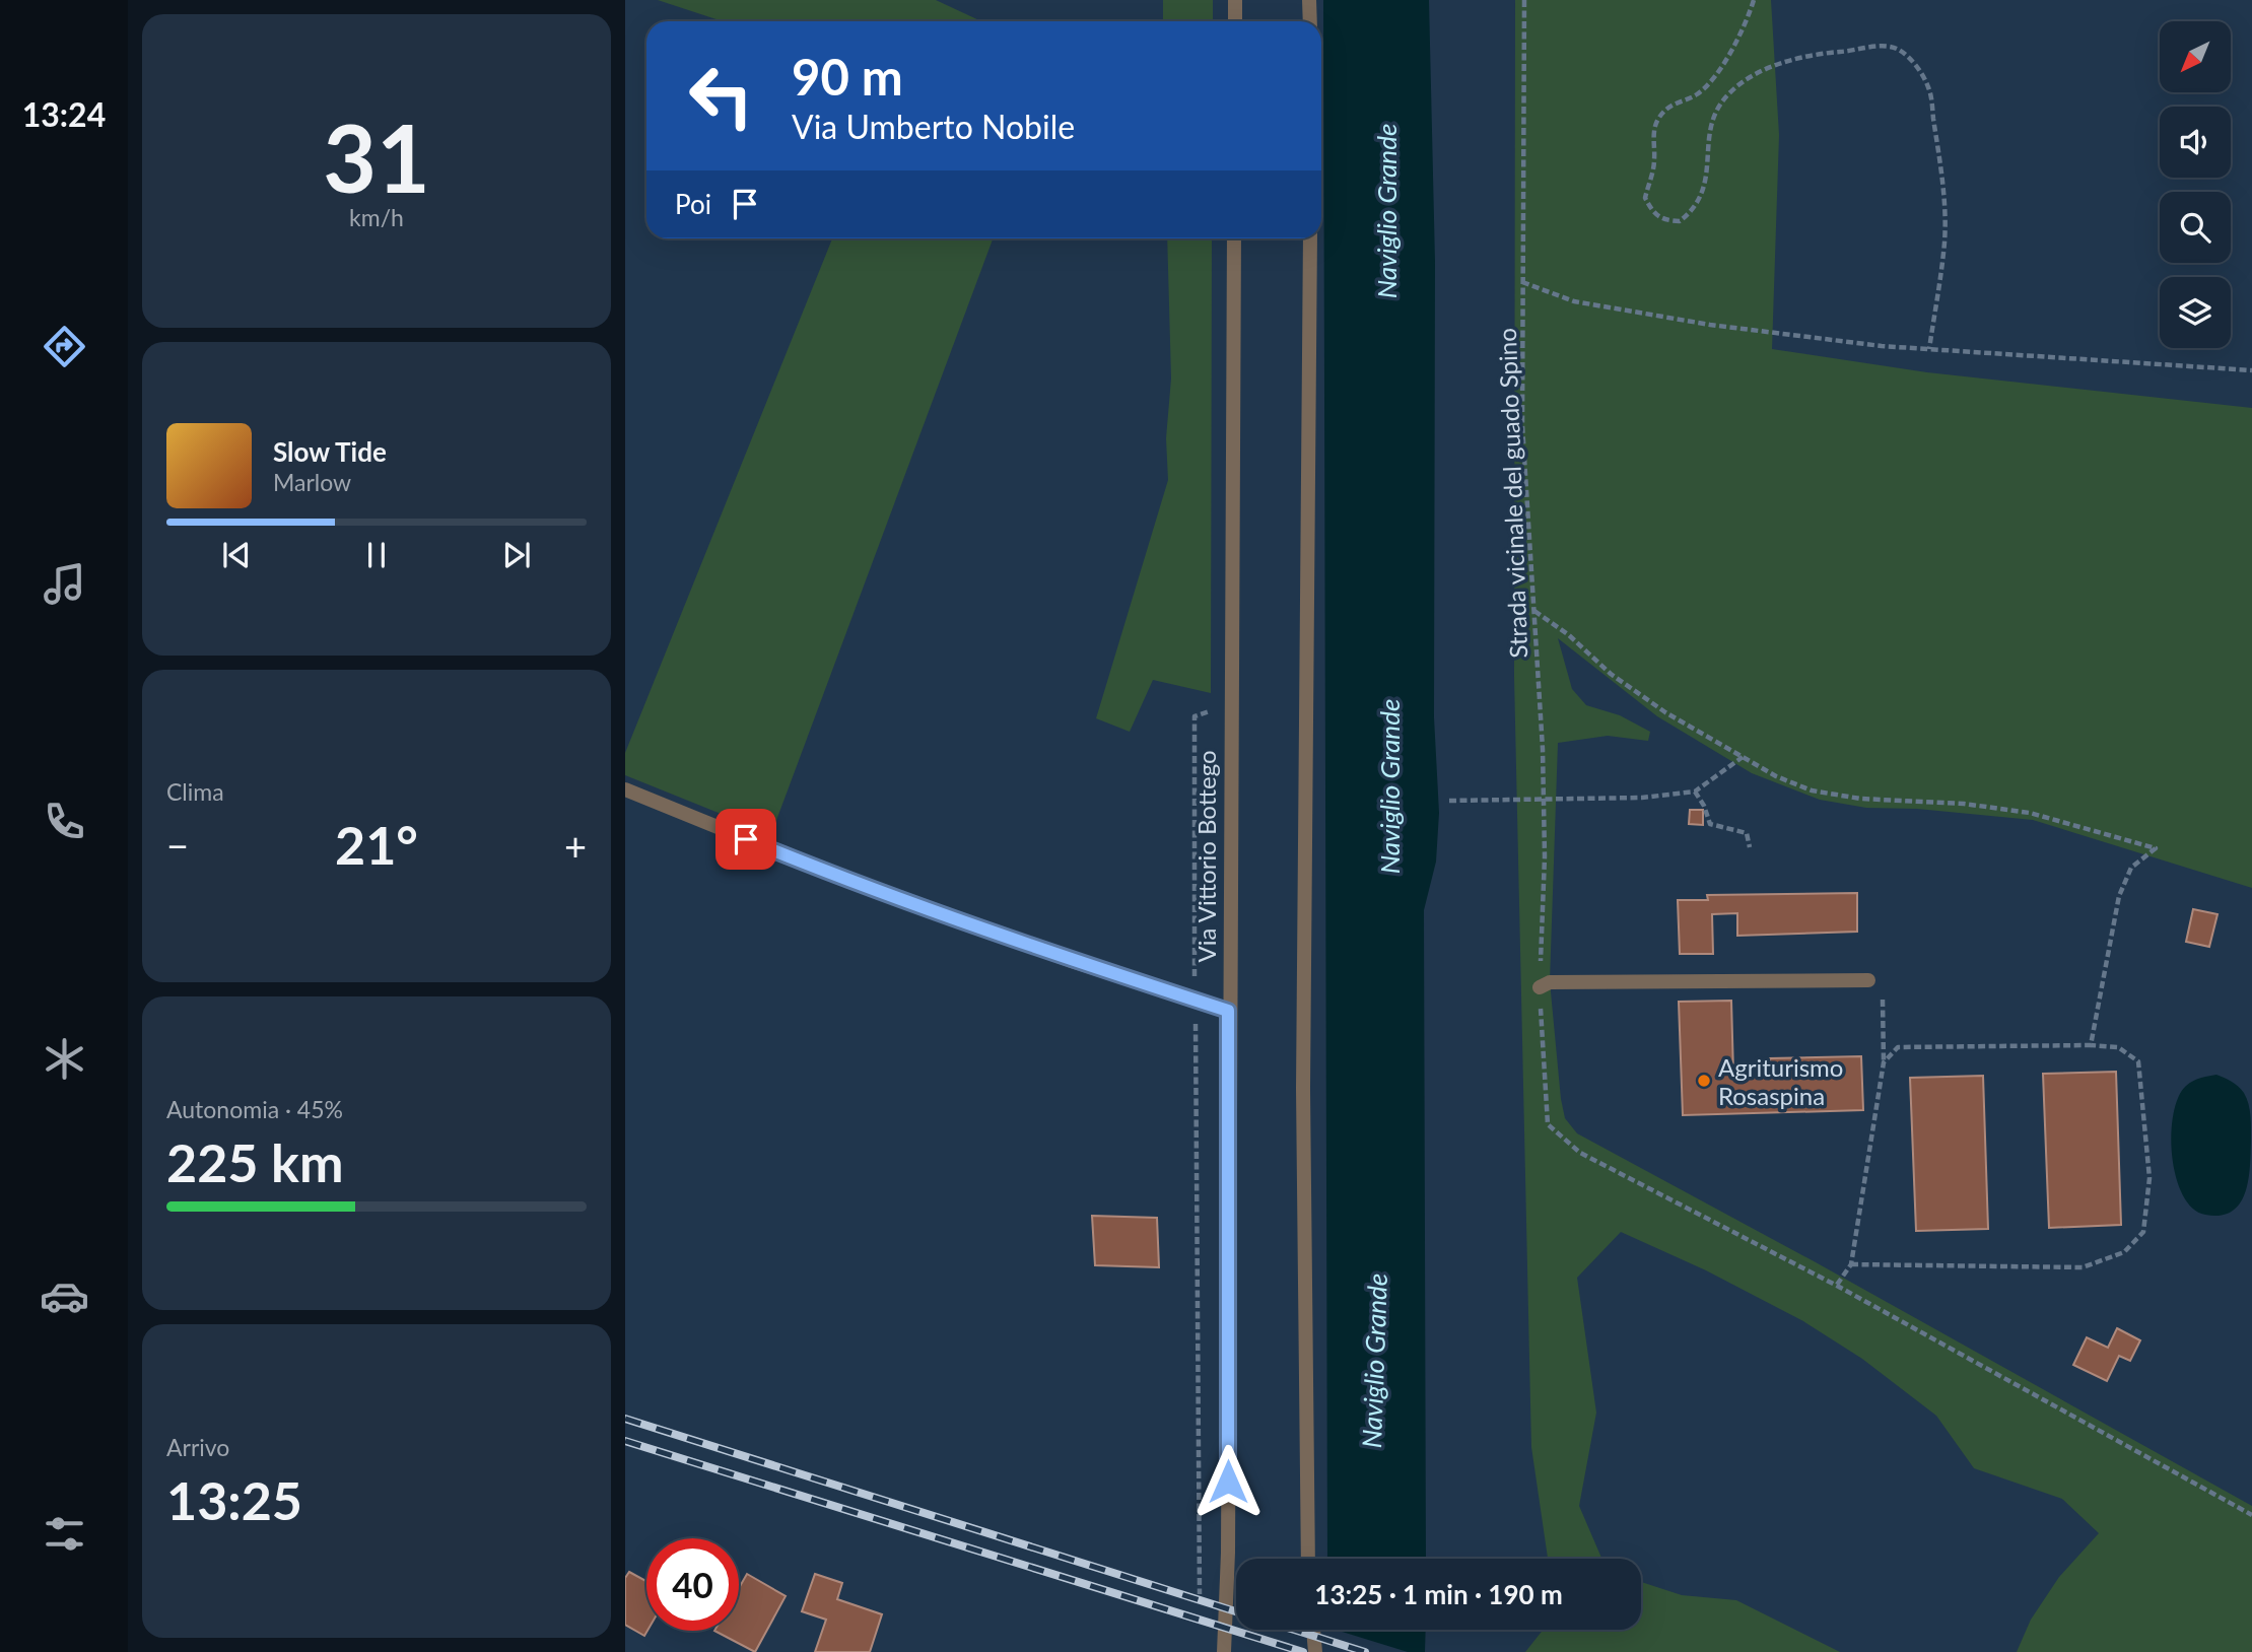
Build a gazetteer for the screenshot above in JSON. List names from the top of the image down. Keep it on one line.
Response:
{"streets":{"street":["Via Vittorio Bottego"],"path":["Strada vicinale del guado Spino"]},"water":["Naviglio Grande"],"places":["Agriturismo Rosaspina"],"north":"bottom left","page":{"tabs":"13:24","tile":[["31","km/h"],"Clima",["Autonomia · 45%","225 km"],["Arrivo","13:25"]],"turn":["90 m","Via Umberto Nobile"],"then":"Poi","song":["Slow Tide","Marlow"],"heat":["−","21°","+"],"limit":"40","trip":"13:25 · 1 min · 190 m"}}
